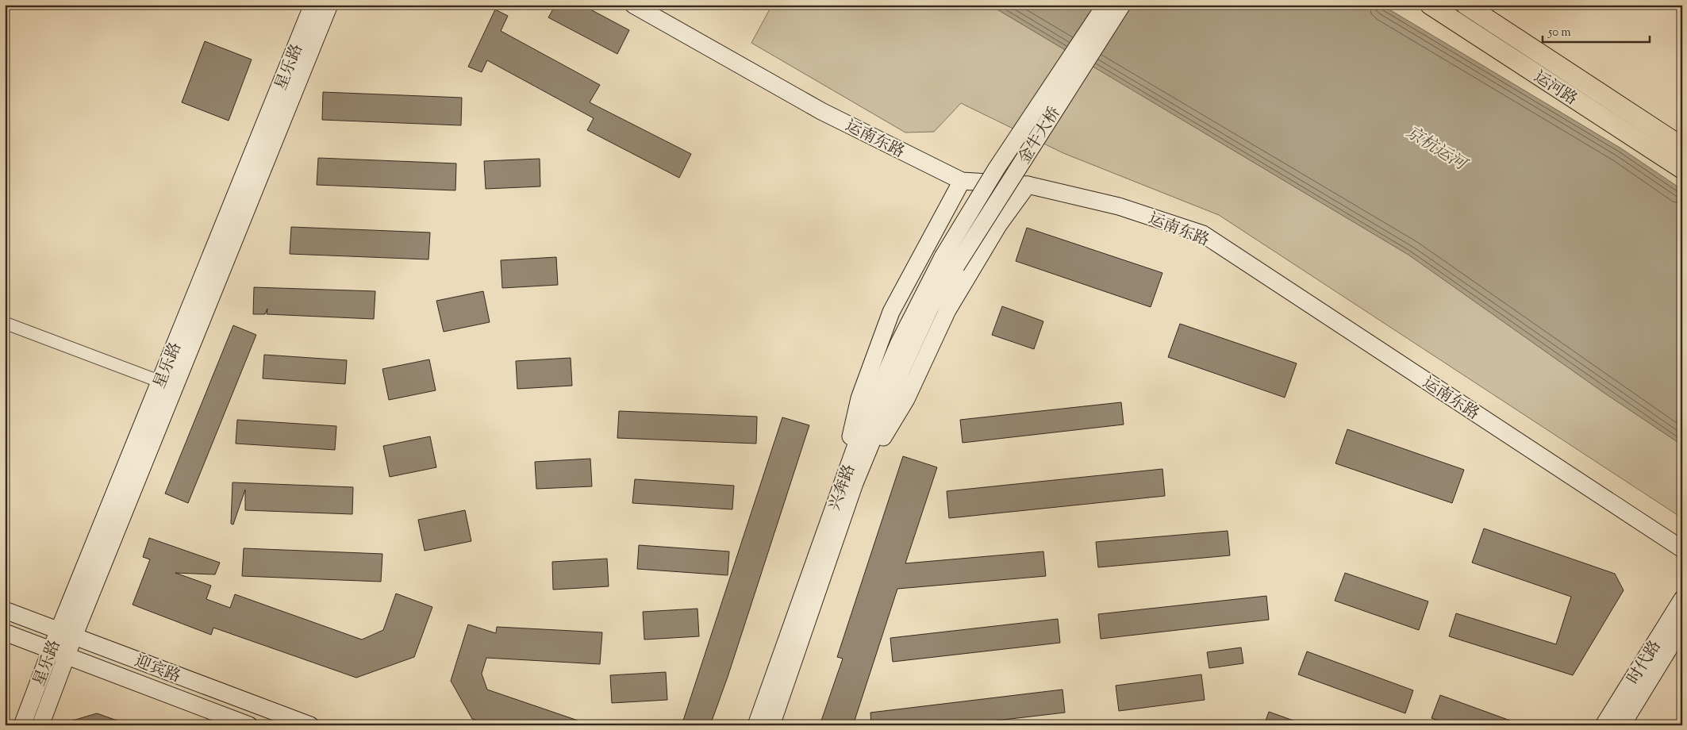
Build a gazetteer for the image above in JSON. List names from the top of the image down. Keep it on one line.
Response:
{"streets":{"main road":["运河路"],"street":["星乐路","金牛大桥","运南东路","兴奔路","时代路","迎宾路"]},"crossings":[["星乐路","迎宾路"],["金牛大桥","兴奔路"]],"water":["京杭运河"],"scale_bar":"50 m"}
